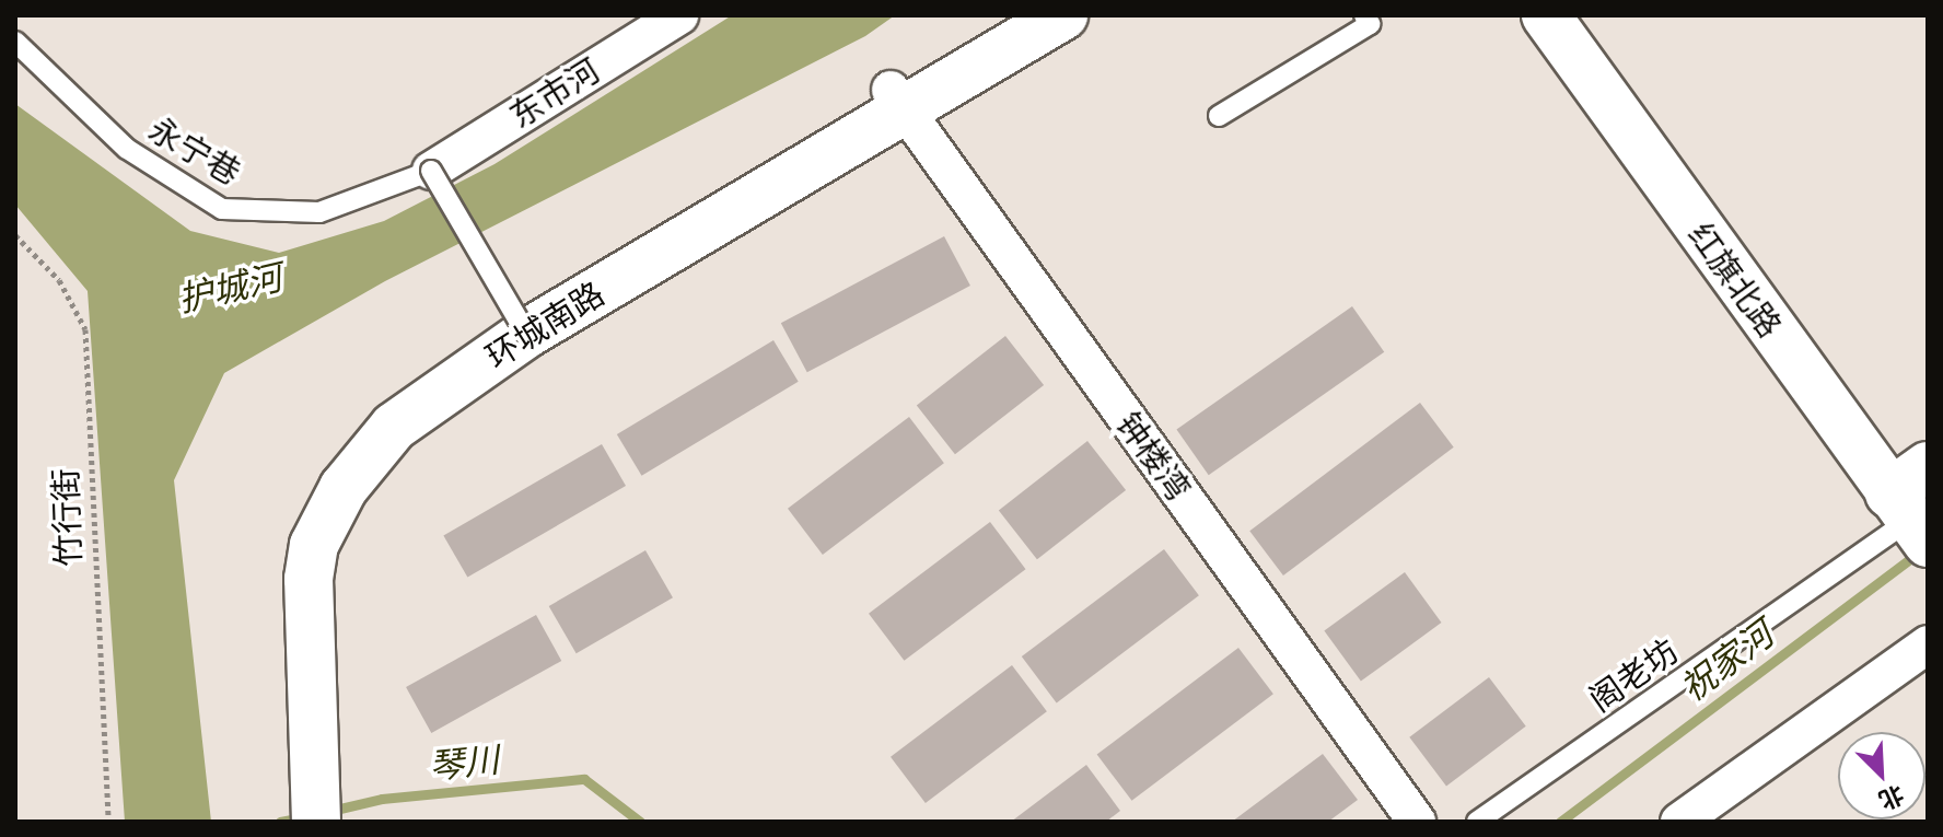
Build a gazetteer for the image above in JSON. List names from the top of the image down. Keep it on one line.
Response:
{"streets":{"main road":["红旗北路","环城南路"],"street":["东市河","钟楼湾"],"lane":["永宁巷","阁老坊"],"path":["竹行街"]},"crossings":[["东市河","永宁巷"],["红旗北路","阁老坊"],["环城南路","钟楼湾"]],"water":["护城河","祝家河","琴川"],"north":"bottom right"}
